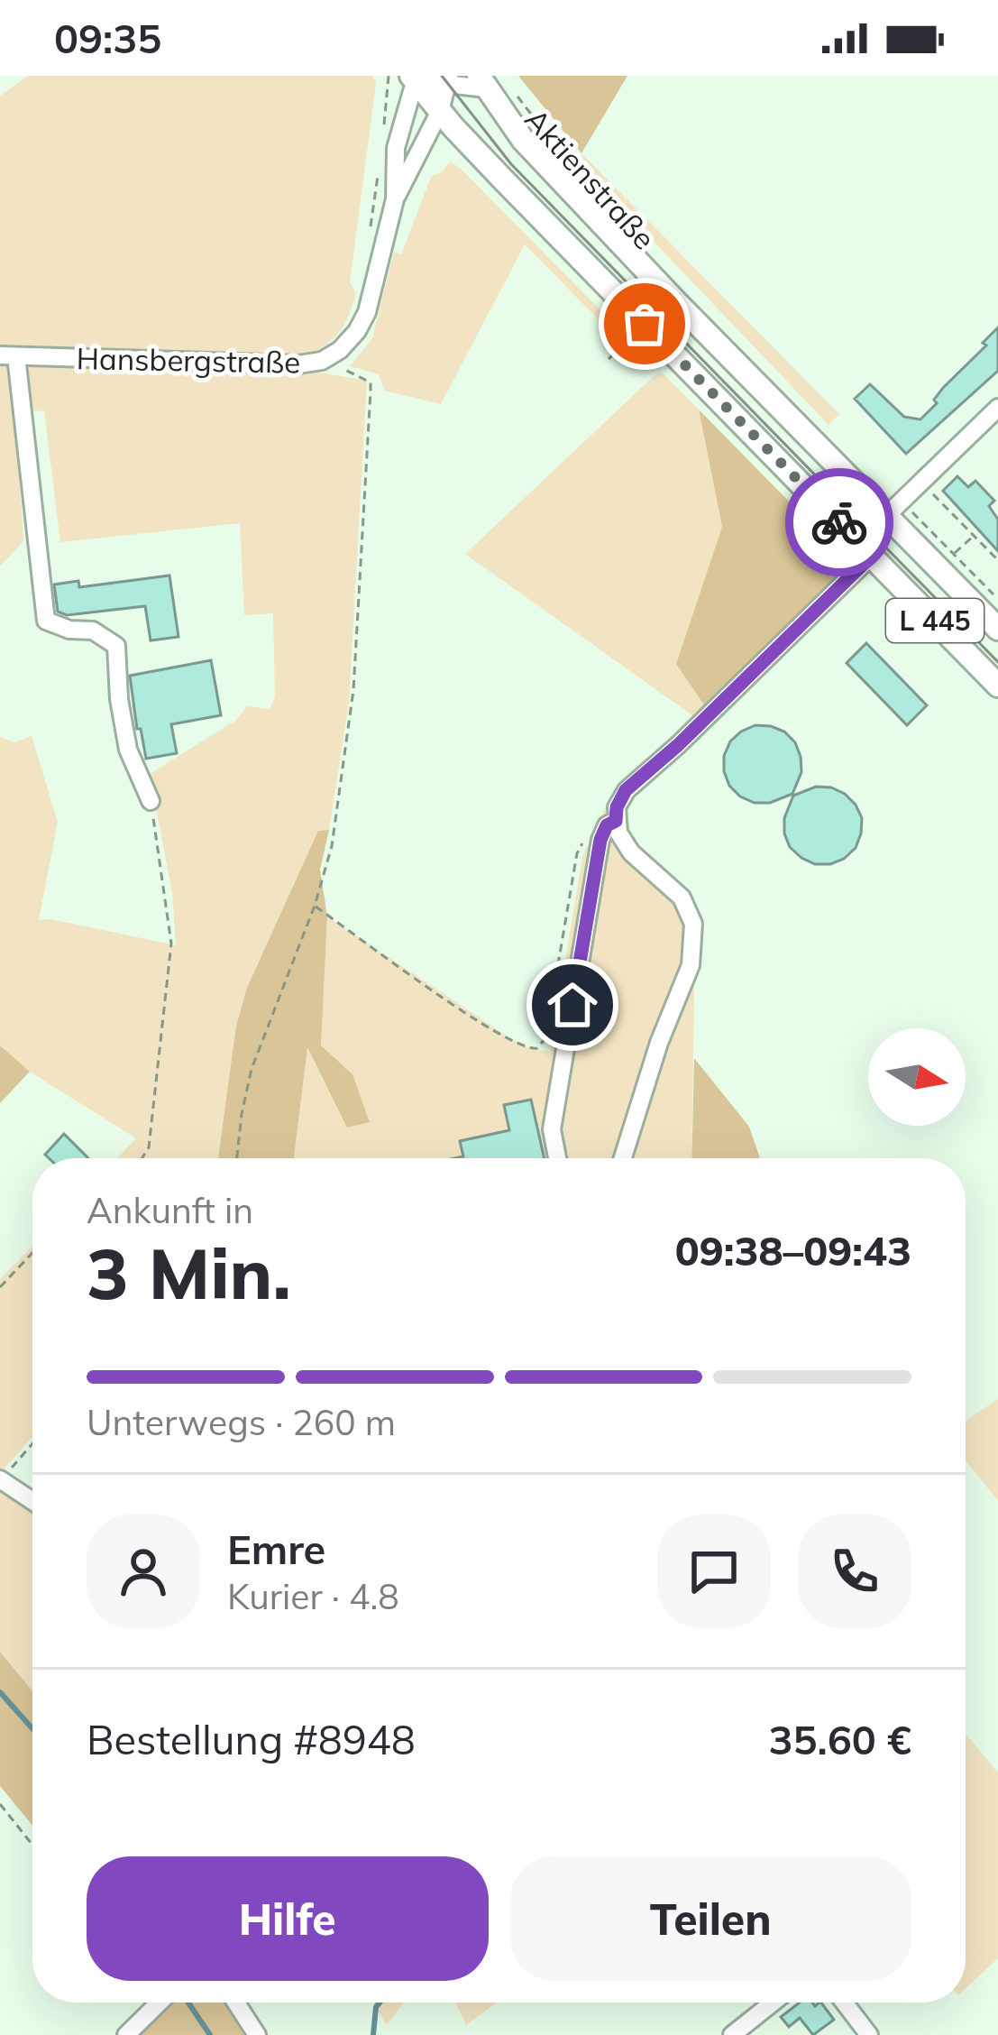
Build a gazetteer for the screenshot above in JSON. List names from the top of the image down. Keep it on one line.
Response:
{"streets":{"main road":["Aktienstraße","L 445"],"street":["Hansbergstraße"]},"crossings":[["Aktienstraße","Hansbergstraße"]],"north":"right","page":{"status":"09:35","heading":["3 Min.","Ankunft in","09:38–09:43"],"panel":["Emre","Kurier · 4.8","Bestellung #8948","35.60 €"],"bar":"Unterwegs · 260 m","buttons":["Hilfe","Teilen"]}}
